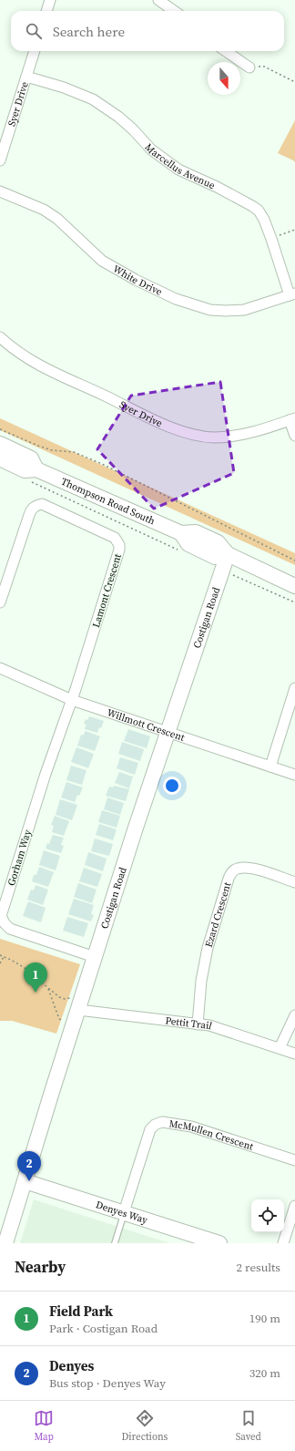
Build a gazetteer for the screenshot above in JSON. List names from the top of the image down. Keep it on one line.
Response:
{"streets":{"street":["Syer Drive","Marcellus Avenue","White Drive","Thompson Road South","Lamont Crescent","Costigan Road","Willmott Crescent","Gorham Way","Ezard Crescent","Pettit Trail","McMullen Crescent","Denyes Way"]},"crossings":[["Syer Drive","Marcellus Avenue"],["Marcellus Avenue","White Drive"],["Thompson Road South","Costigan Road"],["Lamont Crescent","Willmott Crescent"],["Lamont Crescent","Gorham Way"],["Costigan Road","Willmott Crescent"],["Costigan Road","Gorham Way"],["Costigan Road","Pettit Trail"],["Costigan Road","Denyes Way"],["Willmott Crescent","Gorham Way"],["Ezard Crescent","Pettit Trail"],["McMullen Crescent","Denyes Way"]],"north":"bottom","page":{"search":"Search here","pins":["1","2"],"heading":["Nearby","2 results"],"list":[{"mark":"1","name":"Field Park","note":"Park · Costigan Road","value":"190 m"},{"mark":"2","name":"Denyes","note":"Bus stop · Denyes Way","value":"320 m"}],"nav":["Map","Directions","Saved"]}}
